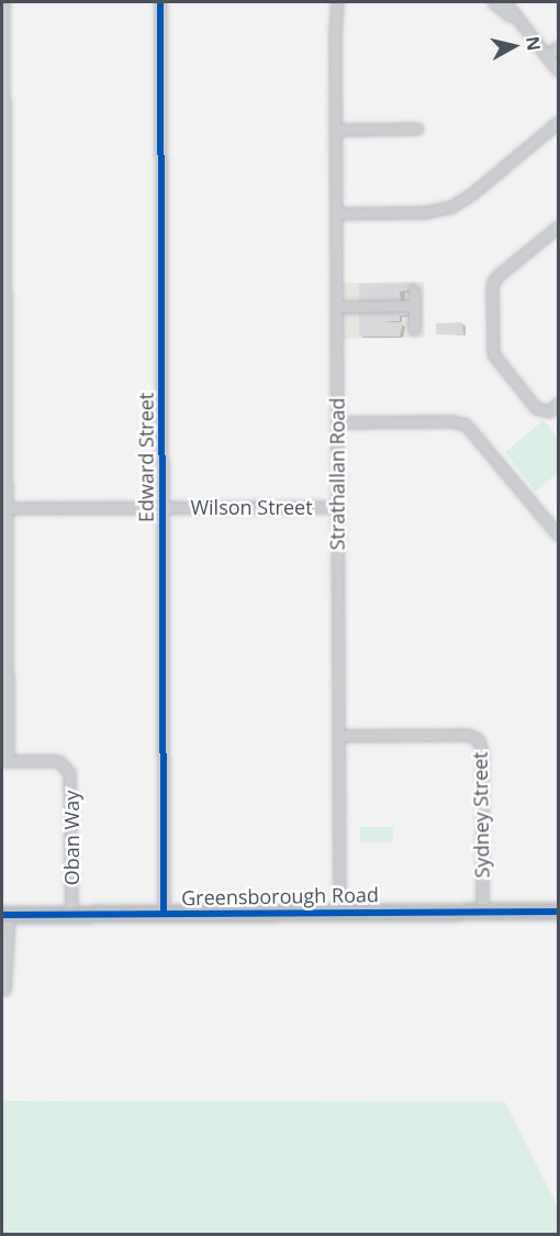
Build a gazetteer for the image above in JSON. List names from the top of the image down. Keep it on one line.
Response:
{"streets":{"highway":["Greensborough Road"],"street":["Edward Street","Strathallan Road","Wilson Street","Sydney Street","Oban Way"]},"crossings":[["Edward Street","Wilson Street"],["Edward Street","Greensborough Road"],["Strathallan Road","Wilson Street"],["Strathallan Road","Sydney Street"],["Strathallan Road","Greensborough Road"],["Sydney Street","Greensborough Road"],["Oban Way","Greensborough Road"]],"north":"right"}
